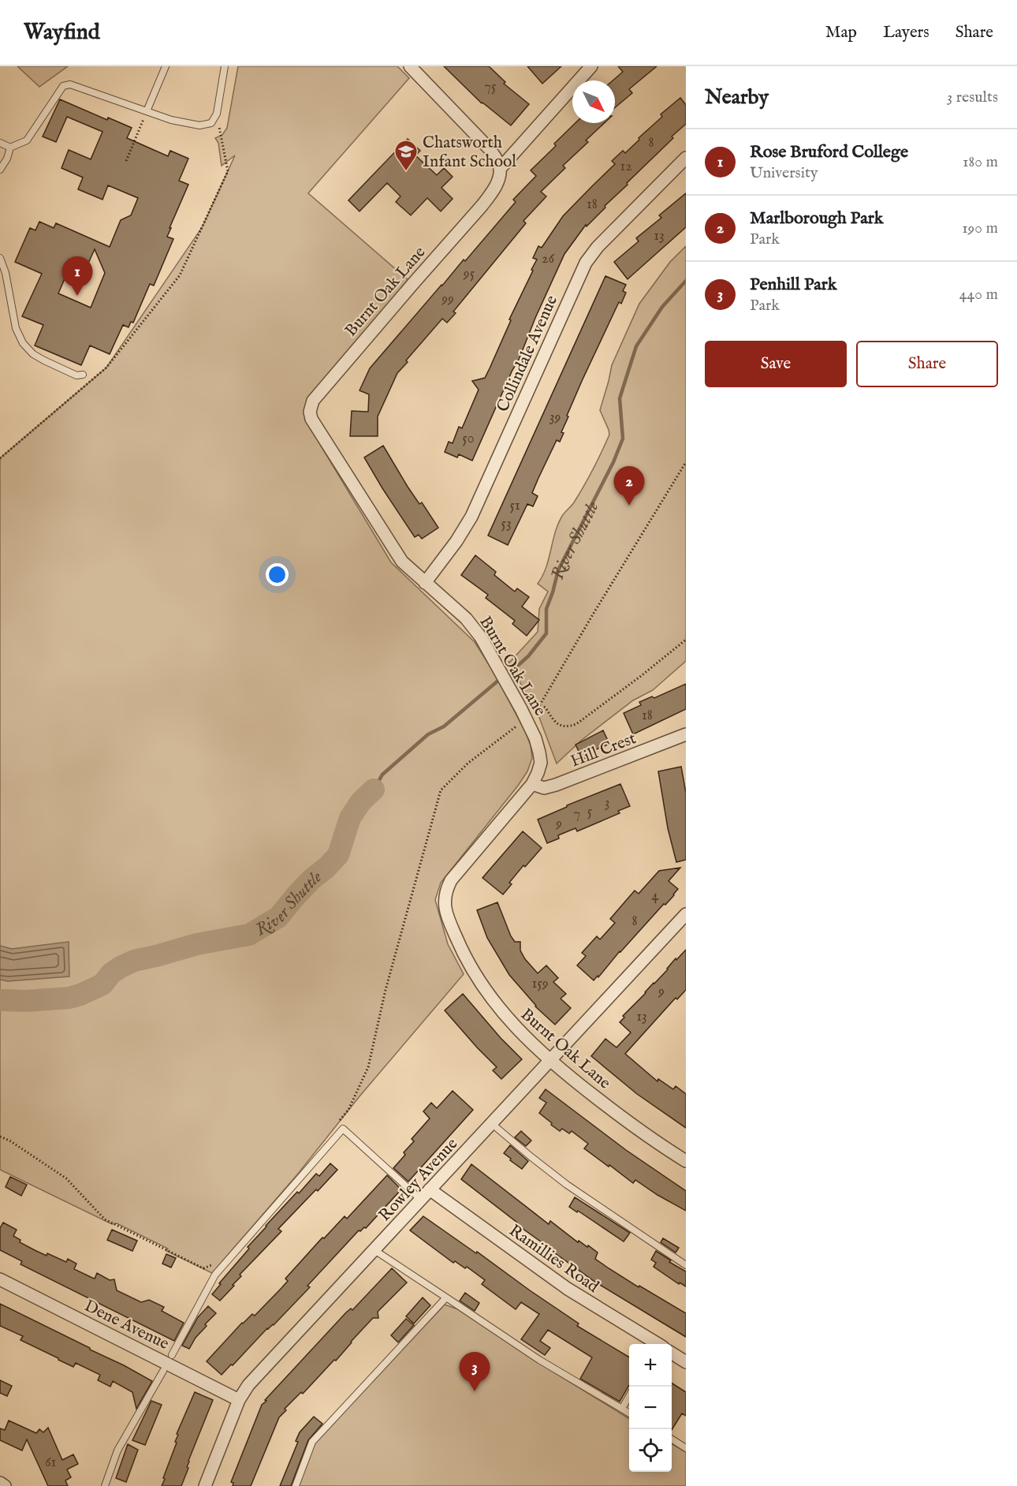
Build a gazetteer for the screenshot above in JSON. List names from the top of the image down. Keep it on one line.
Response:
{"streets":{"street":["Burnt Oak Lane","Collindale Avenue","Hill Crest","Rowley Avenue","Ramillies Road","Dene Avenue"]},"crossings":[["Burnt Oak Lane","Collindale Avenue"],["Burnt Oak Lane","Hill Crest"],["Burnt Oak Lane","Rowley Avenue"],["Rowley Avenue","Ramillies Road"],["Rowley Avenue","Dene Avenue"]],"water":["River Shuttle"],"places":{"school or university":["Chatsworth Infant School"]},"house_numbers":["75","8","12","18","13","26","95","99","39","50","51","53","18","3","5","7","9","4","8","159","9","13","61"],"north":"bottom right","page":{"header":"Wayfind","nav":["Map","Layers","Share"],"heading":["Nearby","3 results"],"list":[{"mark":"1","name":"Rose Bruford College","note":"University","value":"180 m"},{"mark":"2","name":"Marlborough Park","note":"Park","value":"190 m"},{"mark":"3","name":"Penhill Park","note":"Park","value":"440 m"}],"pins":["1","2","3"],"buttons":["Save","Share"],"map_buttons":["+","−"]}}
